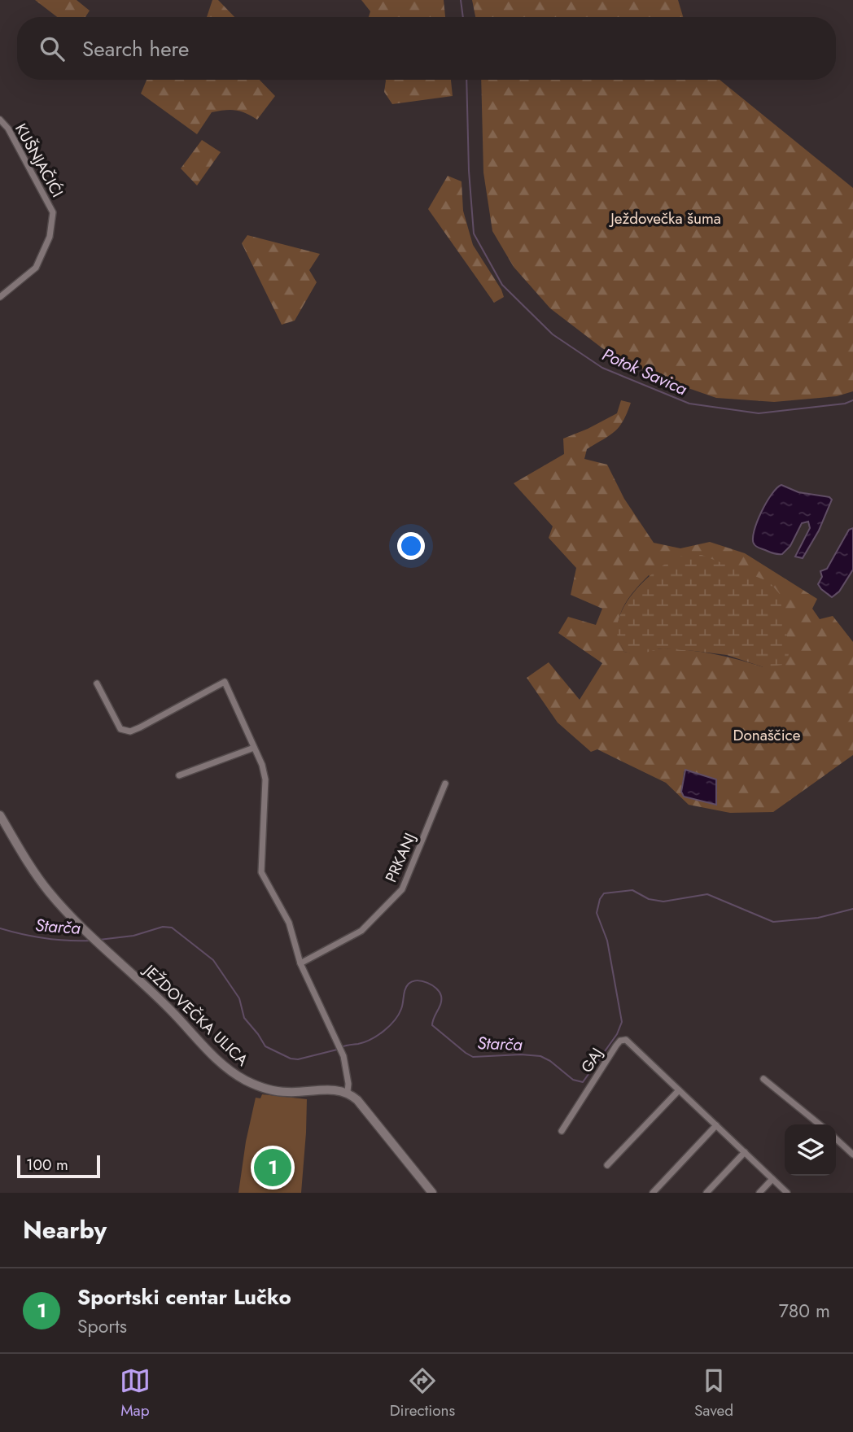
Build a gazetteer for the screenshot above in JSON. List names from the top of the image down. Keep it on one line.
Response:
{"streets":{"main road":["JEŽDOVEČKA ULICA"],"street":["KUŠNJAČIĆI","PRKANJ","GAJ"]},"water":["Potok Savica","Starča"],"parks":["Ježdovečka šuma","Donaščice"],"scale_bar":"100 m","page":{"search":"Search here","pins":"1","scale":"100 m","heading":"Nearby","list":[{"mark":"1","name":"Sportski centar Lučko","note":"Sports","value":"780 m"}],"nav":["Map","Directions","Saved"]}}
